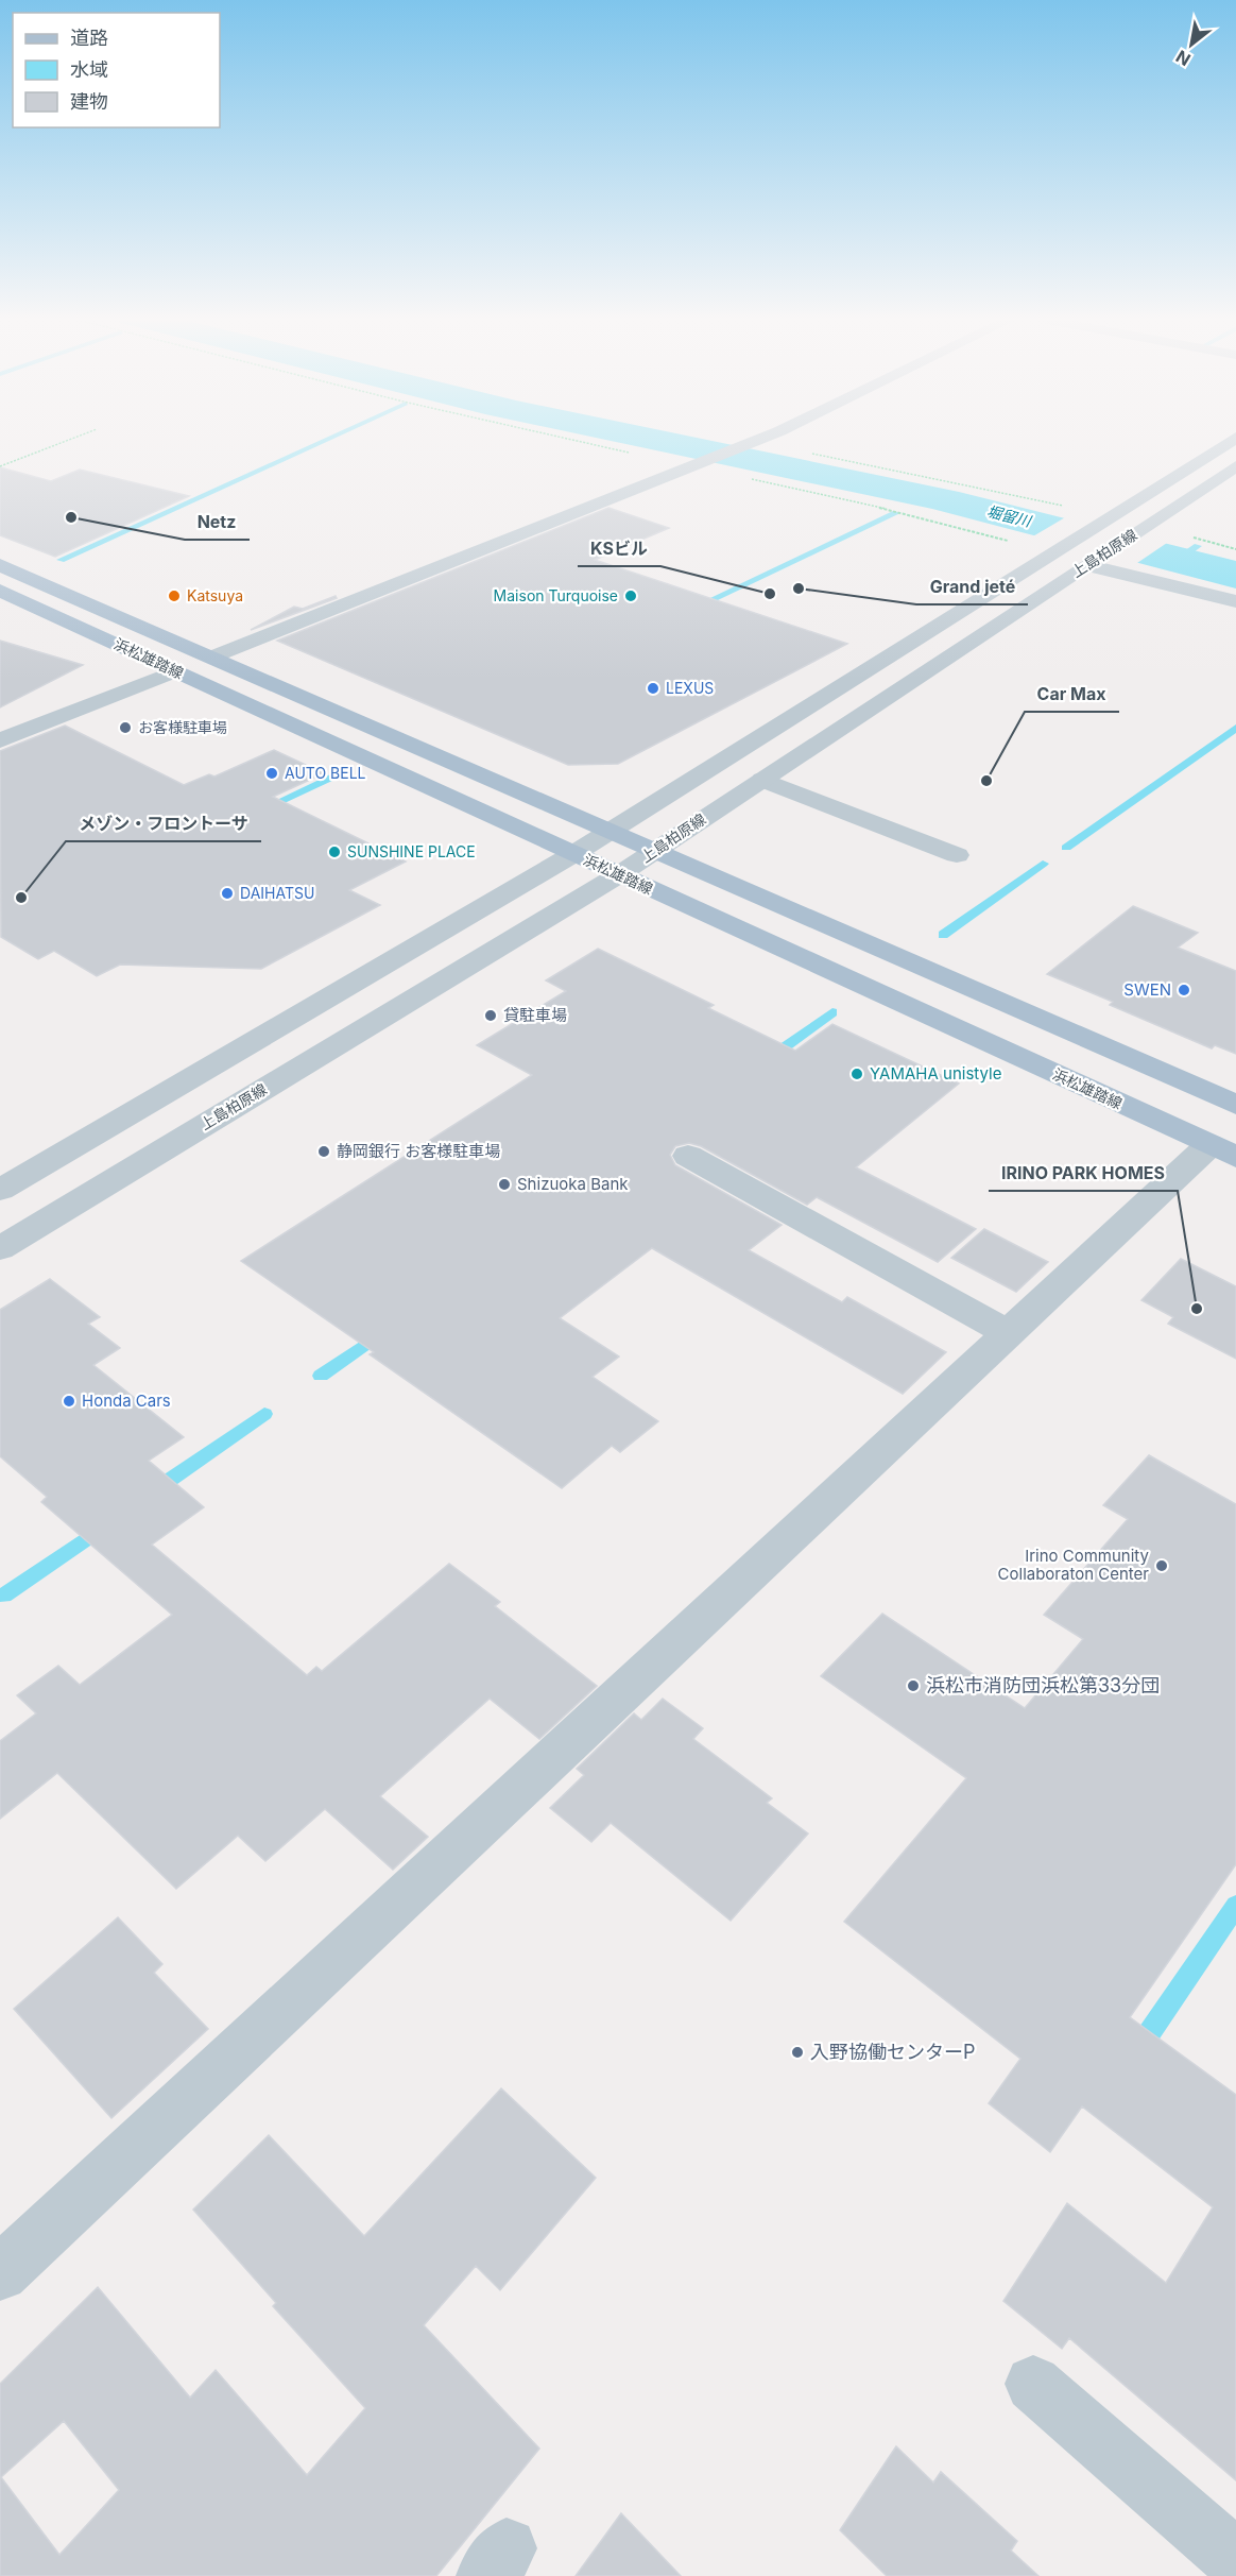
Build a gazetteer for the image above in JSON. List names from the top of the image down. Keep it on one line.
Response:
{"streets":{"main road":["浜松雄踏線"],"street":["上島柏原線"]},"crossings":[["上島柏原線","浜松雄踏線"]],"water":["堀留川"],"places":["Netz","Grand jeté","KSビル","Katsuya","Maison Turquoise","LEXUS","お客様駐車場","AUTO BELL","Car Max","SUNSHINE PLACE","DAIHATSU","メゾン・フロントーサ","SWEN","貸駐車場","YAMAHA unistyle","静岡銀行 お客様駐車場","Shizuoka Bank","IRINO PARK HOMES","Honda Cars","Irino Community Collaboraton Center","浜松市消防団浜松第33分団","入野協働センターP"],"legend":["道路","水域","建物"],"north":"bottom left"}
